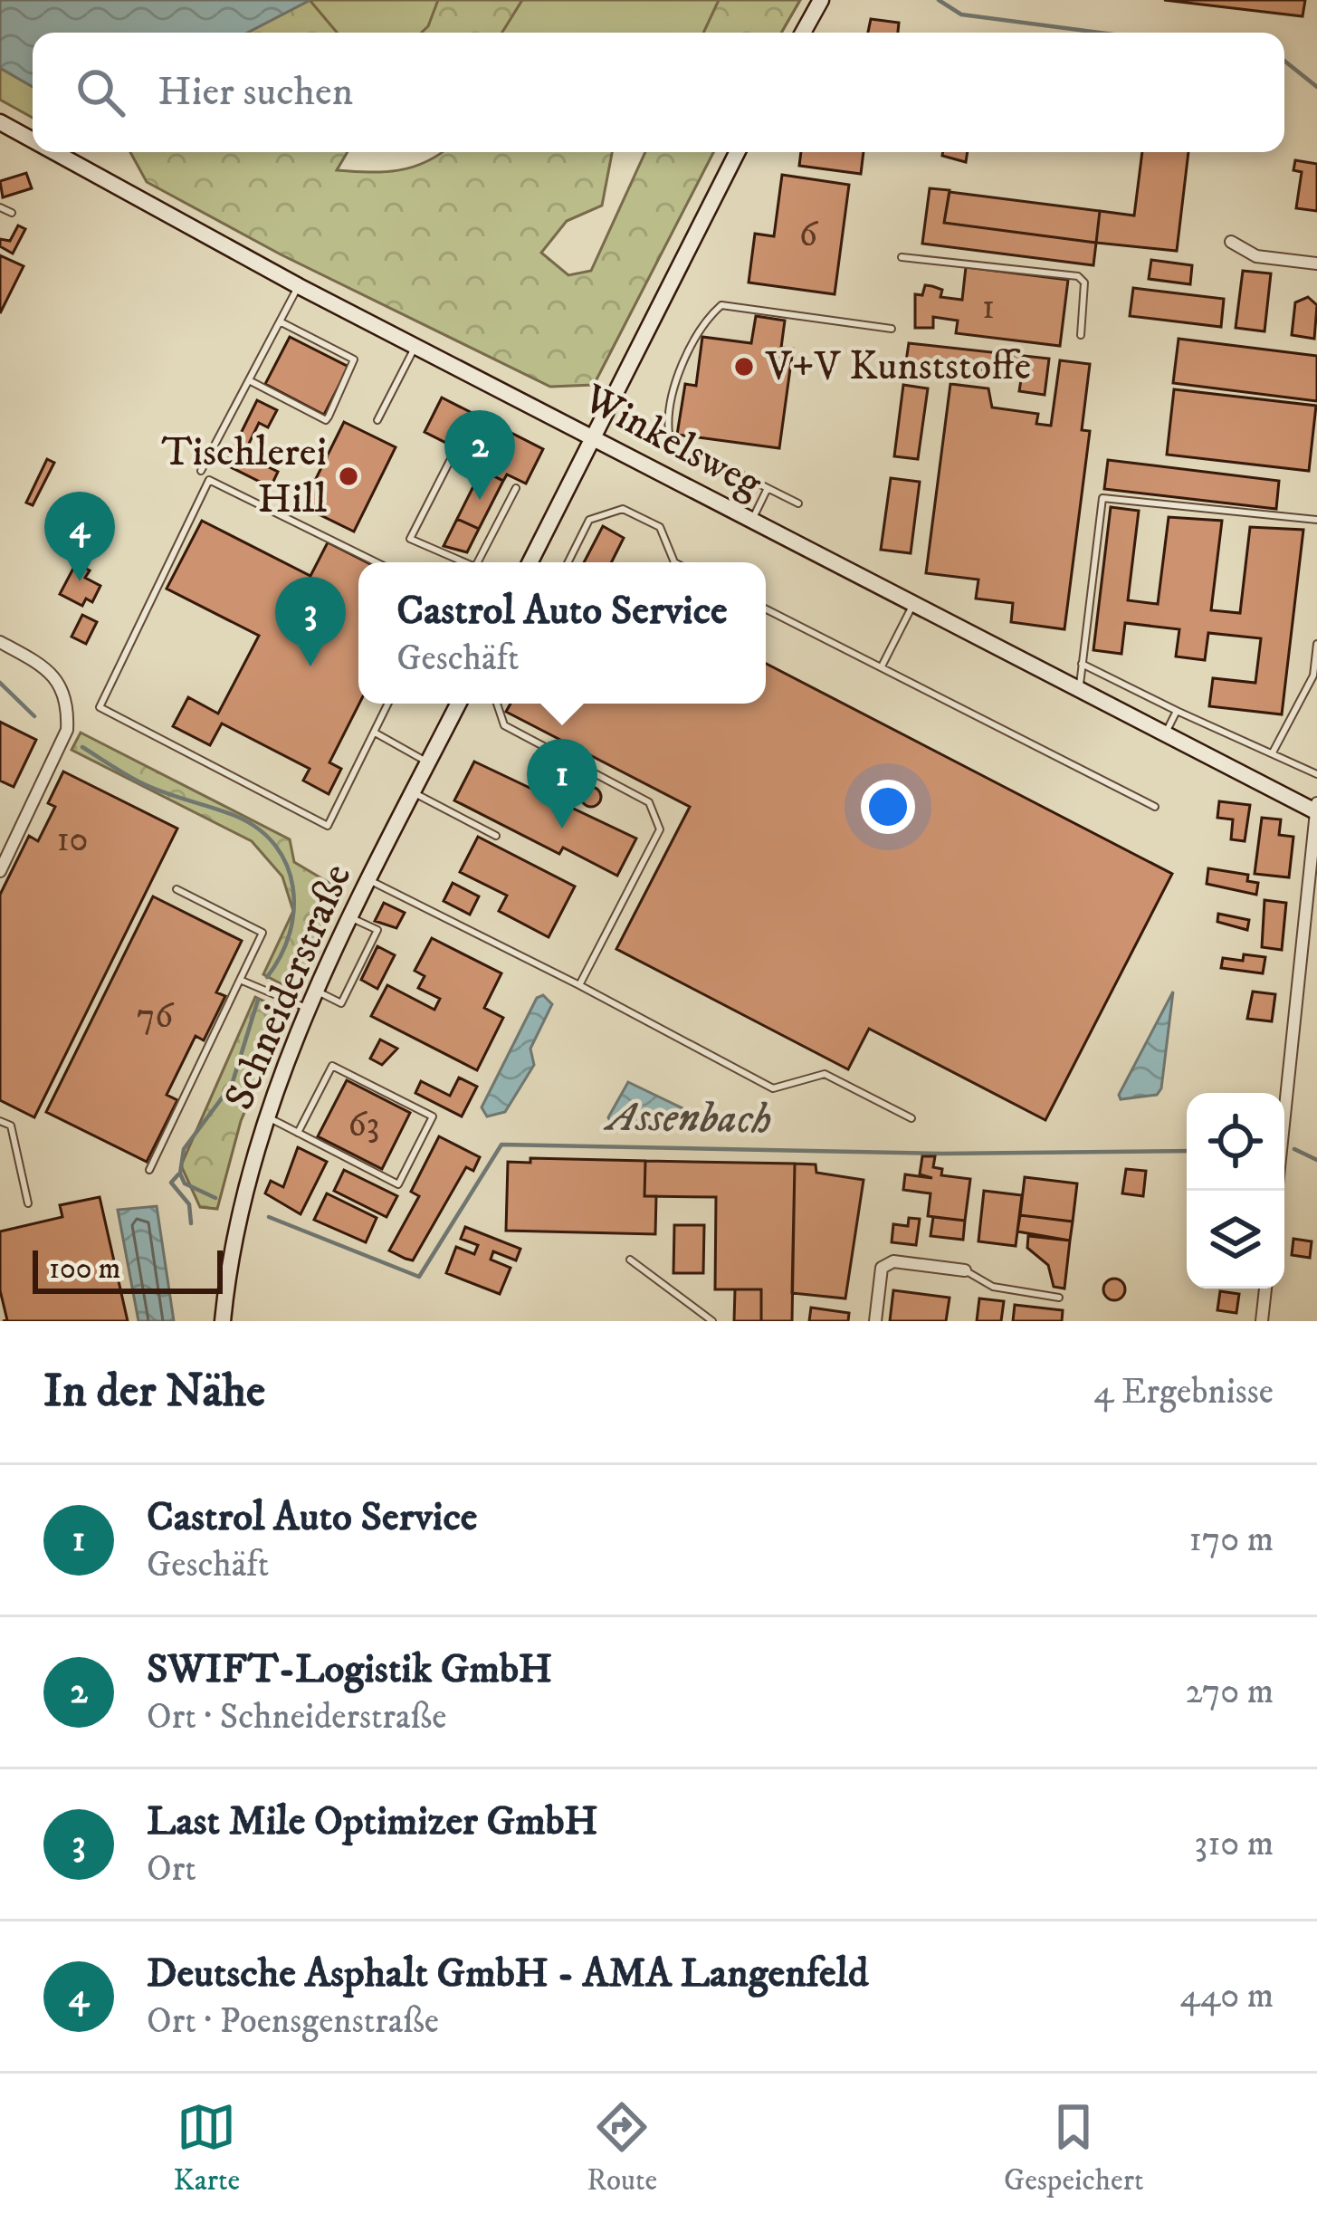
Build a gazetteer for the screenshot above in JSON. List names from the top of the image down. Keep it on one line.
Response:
{"streets":{"main road":["Winkelsweg","Schneiderstraße"]},"water":["Assenbach"],"places":["V+V Kunststoffe","Tischlerei Hill"],"house_numbers":["6","1","10","76","63"],"scale_bar":"100 m","page":{"search":"Hier suchen","pins":["2","4","3","1"],"popup":["Castrol Auto Service","Geschäft"],"scale":"100 m","heading":["In der Nähe","4 Ergebnisse"],"list":[{"mark":"1","name":"Castrol Auto Service","note":"Geschäft","value":"170 m"},{"mark":"2","name":"SWIFT-Logistik GmbH","note":"Ort · Schneiderstraße","value":"270 m"},{"mark":"3","name":"Last Mile Optimizer GmbH","note":"Ort","value":"310 m"},{"mark":"4","name":"Deutsche Asphalt GmbH - AMA Langenfeld","note":"Ort · Poensgenstraße","value":"440 m"}],"nav":["Karte","Route","Gespeichert"]}}
